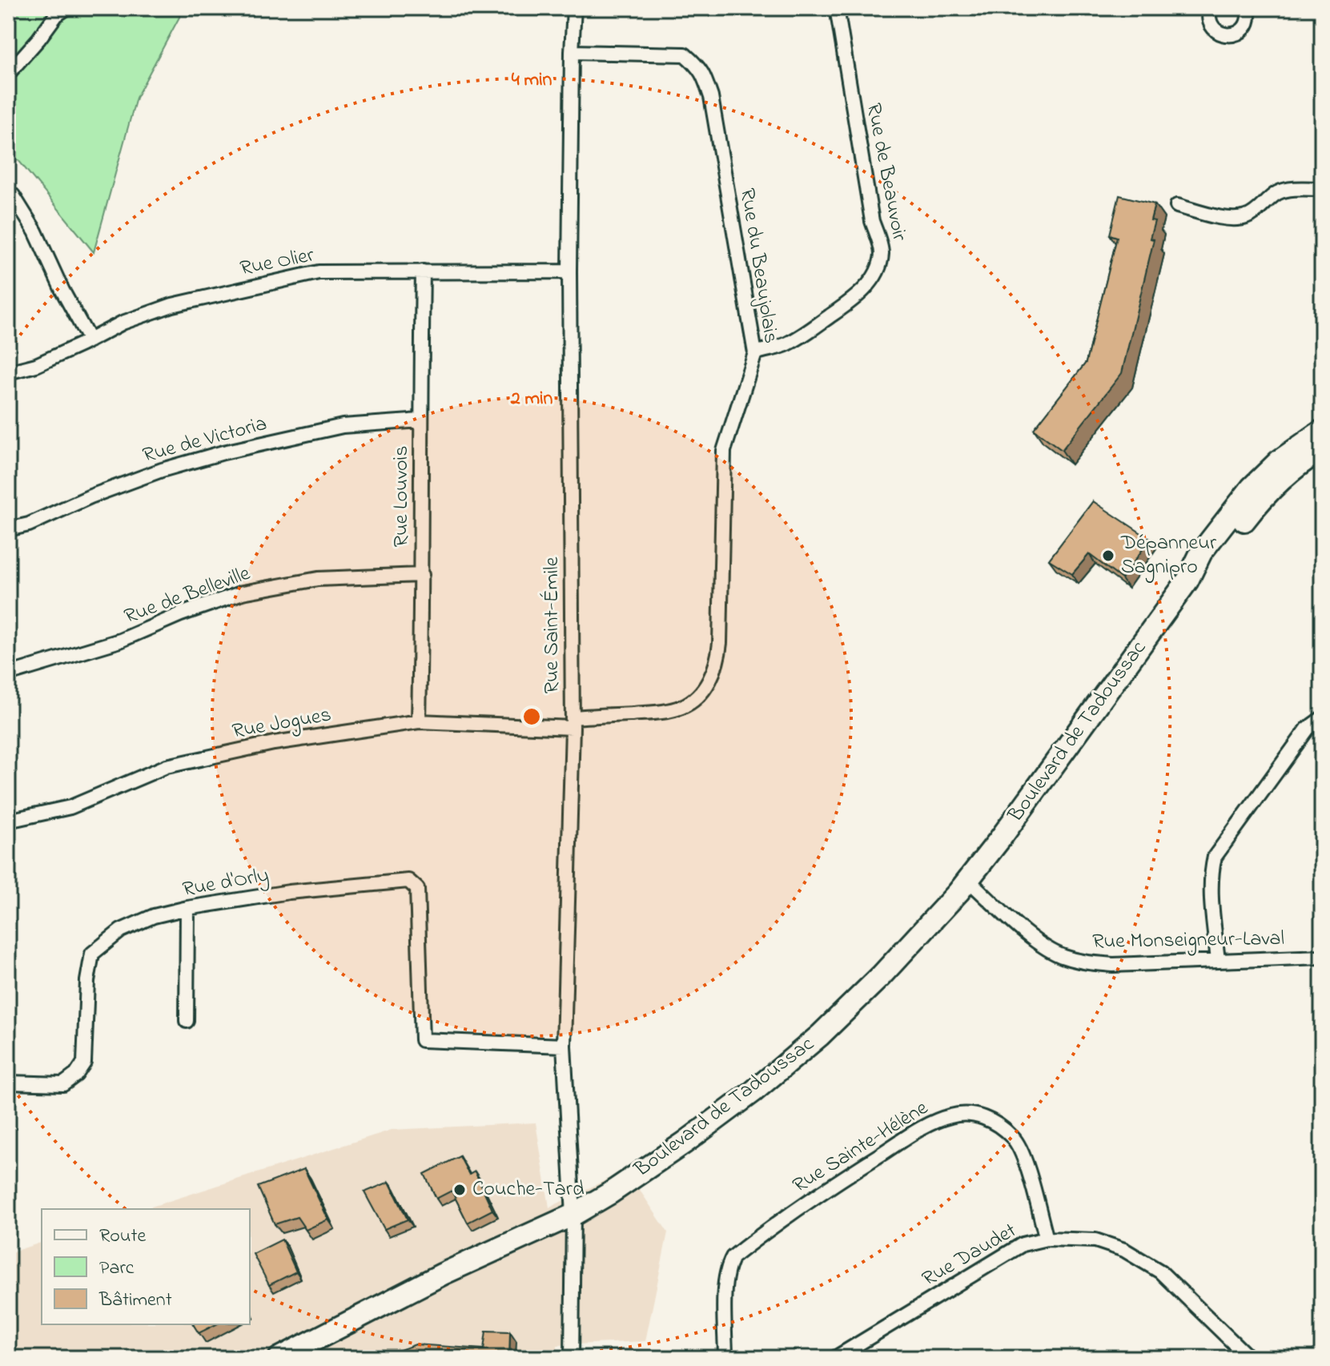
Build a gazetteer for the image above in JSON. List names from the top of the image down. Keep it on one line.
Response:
{"streets":{"main road":["Boulevard de Tadoussac"],"street":["Rue de Beauvoir","Rue Olier","Rue du Beaujolais","Rue de Victoria","Rue Louvois","Rue de Belleville","Rue Saint-Émile","Rue Jogues","Rue d'Orly","Rue Monseigneur-Laval","Rue Sainte-Hélène","Rue Daudet"]},"crossings":[["Rue de Beauvoir","Rue du Beaujolais"],["Rue Olier","Rue Louvois"],["Rue Olier","Rue Saint-Émile"],["Rue du Beaujolais","Rue Saint-Émile"],["Rue du Beaujolais","Rue Jogues"],["Rue de Victoria","Rue Louvois"],["Rue Louvois","Rue de Belleville"],["Rue Louvois","Rue Jogues"],["Rue Saint-Émile","Rue Jogues"],["Rue Saint-Émile","Boulevard de Tadoussac"],["Rue Saint-Émile","Rue d'Orly"],["Boulevard de Tadoussac","Rue Monseigneur-Laval"],["Rue Sainte-Hélène","Rue Daudet"]],"places":["Dépanneur Sagnipro","Couche-Tard"],"legend":["Route","Parc","Bâtiment"],"rings":["4 min","2 min"]}
